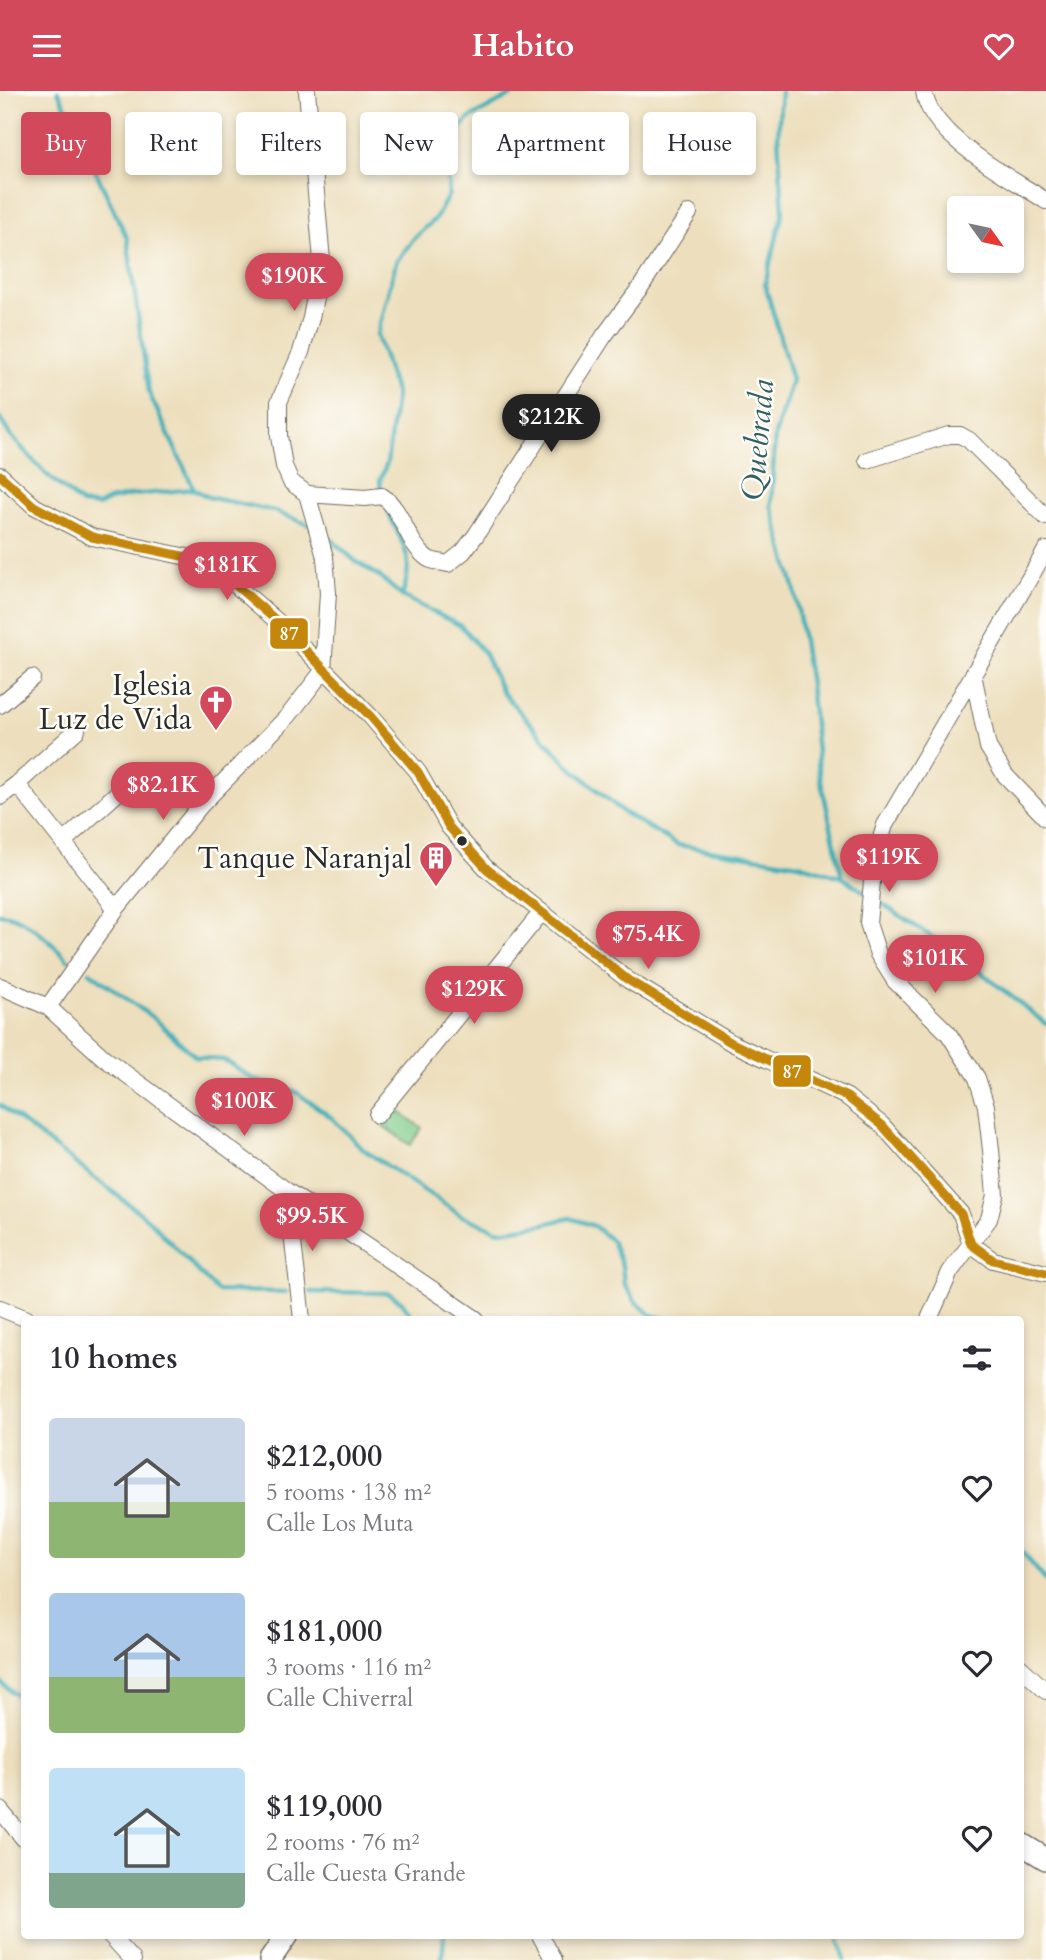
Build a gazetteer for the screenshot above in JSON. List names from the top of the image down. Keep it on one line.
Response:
{"water":["Quebrada"],"places":{"church":["Iglesia Luz de Vida"],"building":["Tanque Naranjal"]},"lines":["transit line 87"],"north":"bottom right","page":{"header":"Habito","chip":["Buy","Rent","Filters","New","Apartment","House"],"price":["$190K","$212K","$181K","$82.1K","$119K","$75.4K","$101K","$129K","$100K","$99.5K"],"heading":"10 homes","list":[{"name":"$212,000","note":"5 rooms · 138 m² · Calle Los Muta"},{"name":"$181,000","note":"3 rooms · 116 m² · Calle Chiverral"},{"name":"$119,000","note":"2 rooms · 76 m² · Calle Cuesta Grande"}]}}
